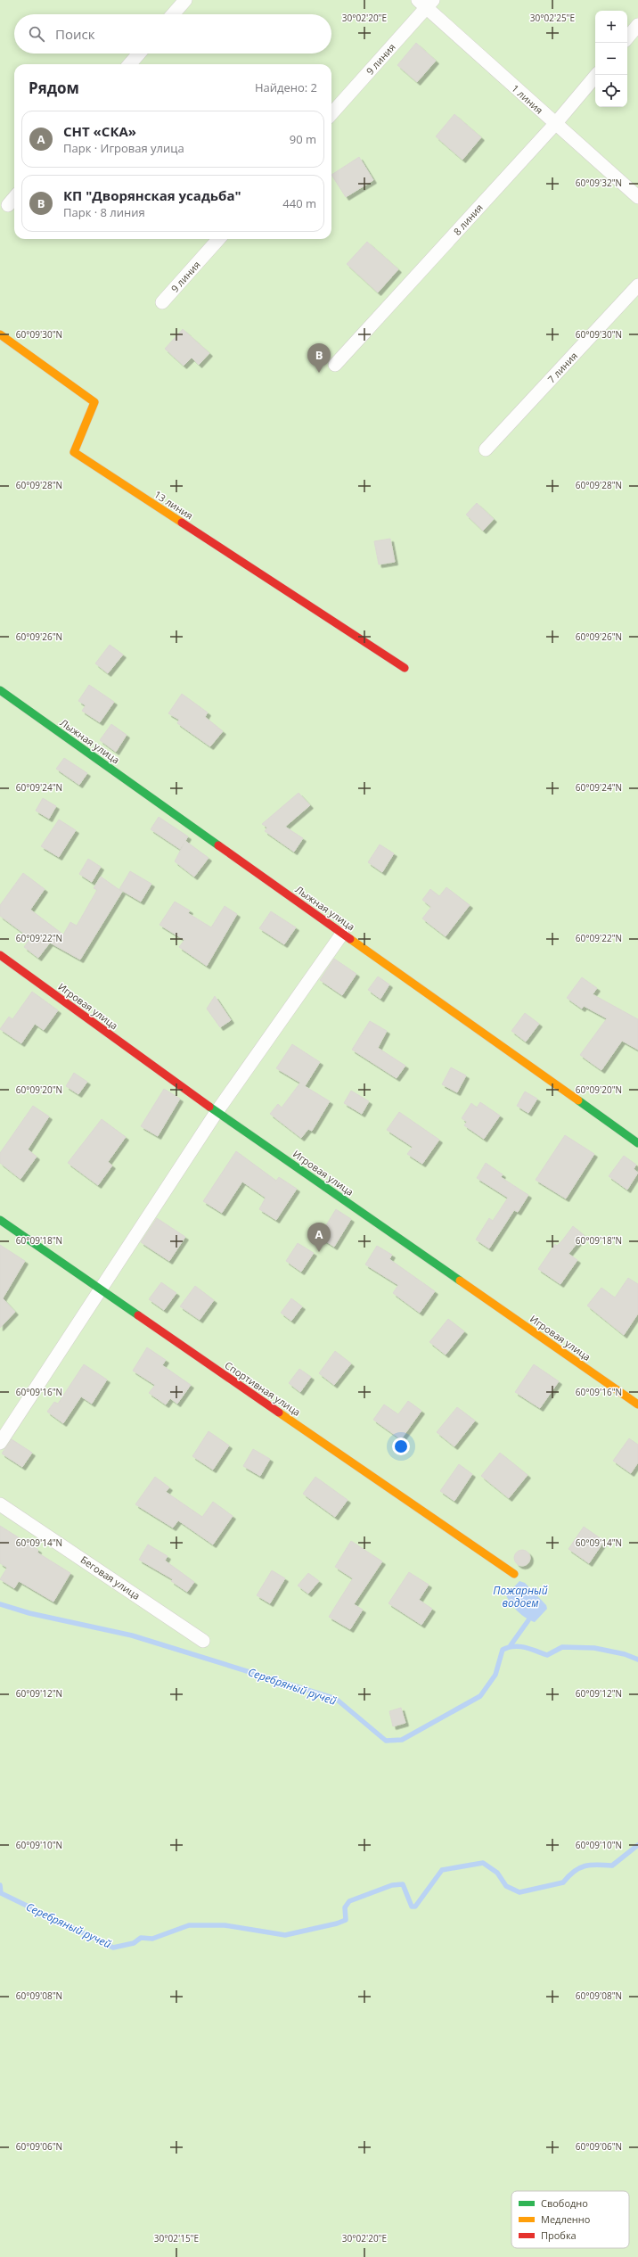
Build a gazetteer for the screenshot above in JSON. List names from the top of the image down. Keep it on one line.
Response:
{"streets":{"street":["9 линия","1 линия","8 линия","7 линия","13 линия","Лыжная улица","Игровая улица","Спортивная улица","Беговая улица"]},"crossings":[["9 линия","1 линия"],["1 линия","8 линия"]],"water":["Пожарный водоем","Серебряный ручей"],"legend":["Свободно","Медленно","Пробка"],"page":{"map_buttons":["+","−"],"search":"Поиск","heading":["Рядом","Найдено: 2"],"list":[{"mark":"A","name":"СНТ «СКА»","note":"Парк · Игровая улица","value":"90 m"},{"mark":"B","name":"КП \"Дворянская усадьба\"","note":"Парк · 8 линия","value":"440 m"}],"pins":["B","A"]},"coordinates":["30°02'20\"E","30°02'25\"E","60°09'32\"N","60°09'30\"N","60°09'28\"N","60°09'26\"N","60°09'24\"N","60°09'22\"N","60°09'20\"N","60°09'18\"N","60°09'16\"N","60°09'14\"N","60°09'12\"N","60°09'10\"N","60°09'08\"N","60°09'06\"N","30°02'15\"E"]}
